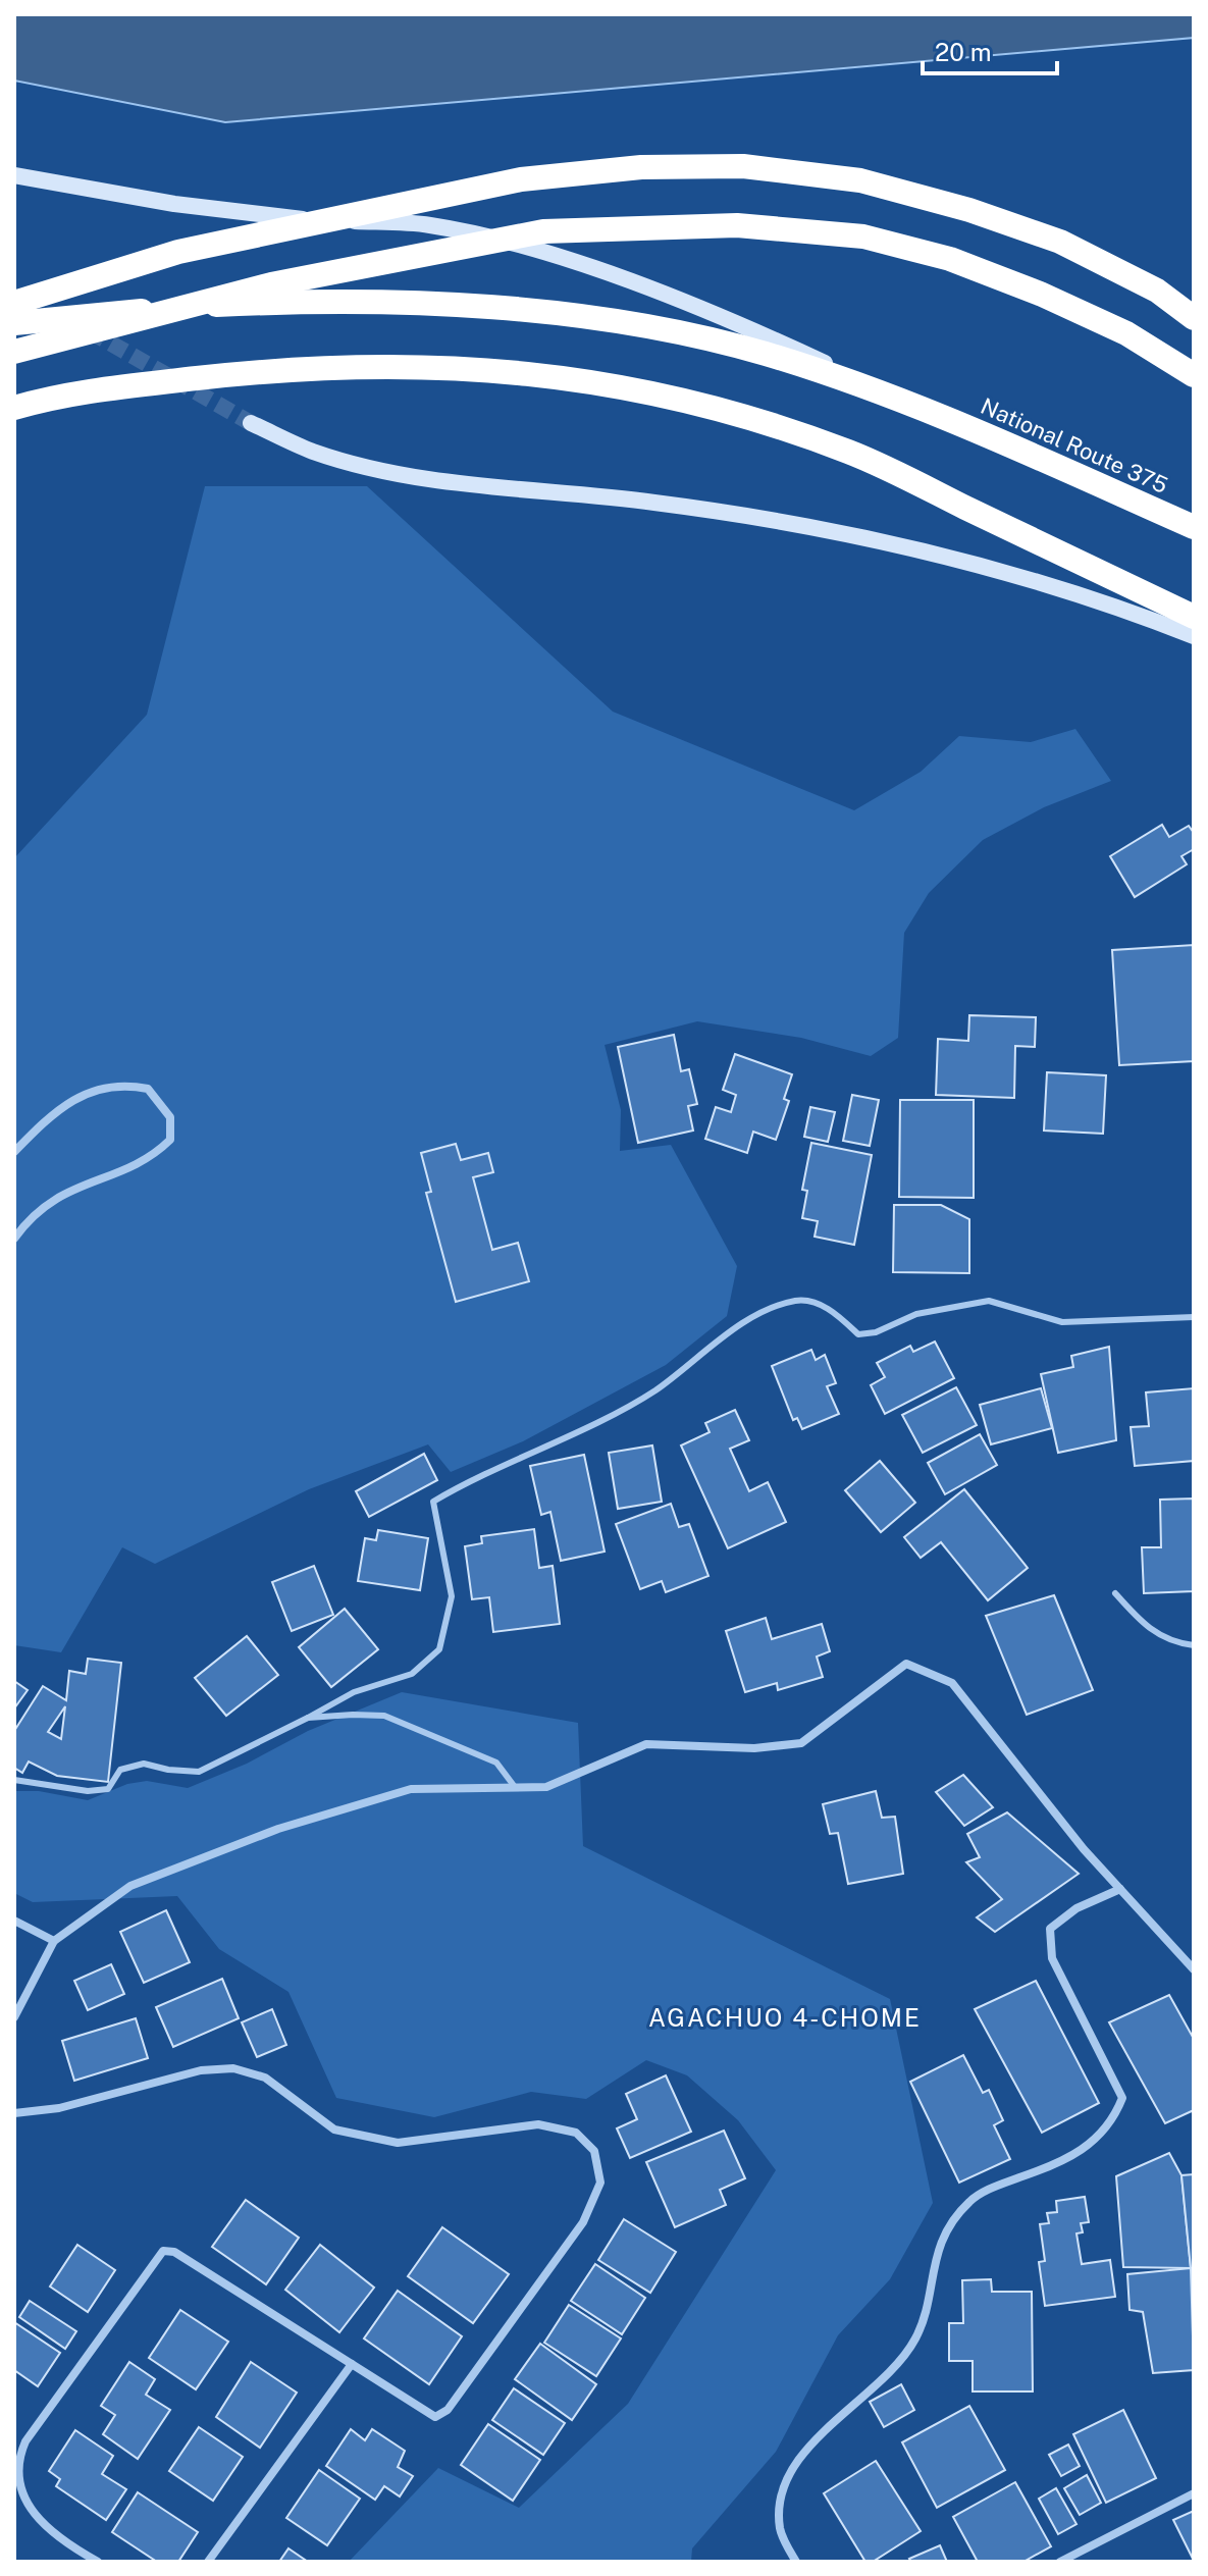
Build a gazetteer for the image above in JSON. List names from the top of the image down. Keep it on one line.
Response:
{"streets":{"highway":["National Route 375"]},"districts":["AGACHUO 4-CHOME"],"scale_bar":"20 m"}
